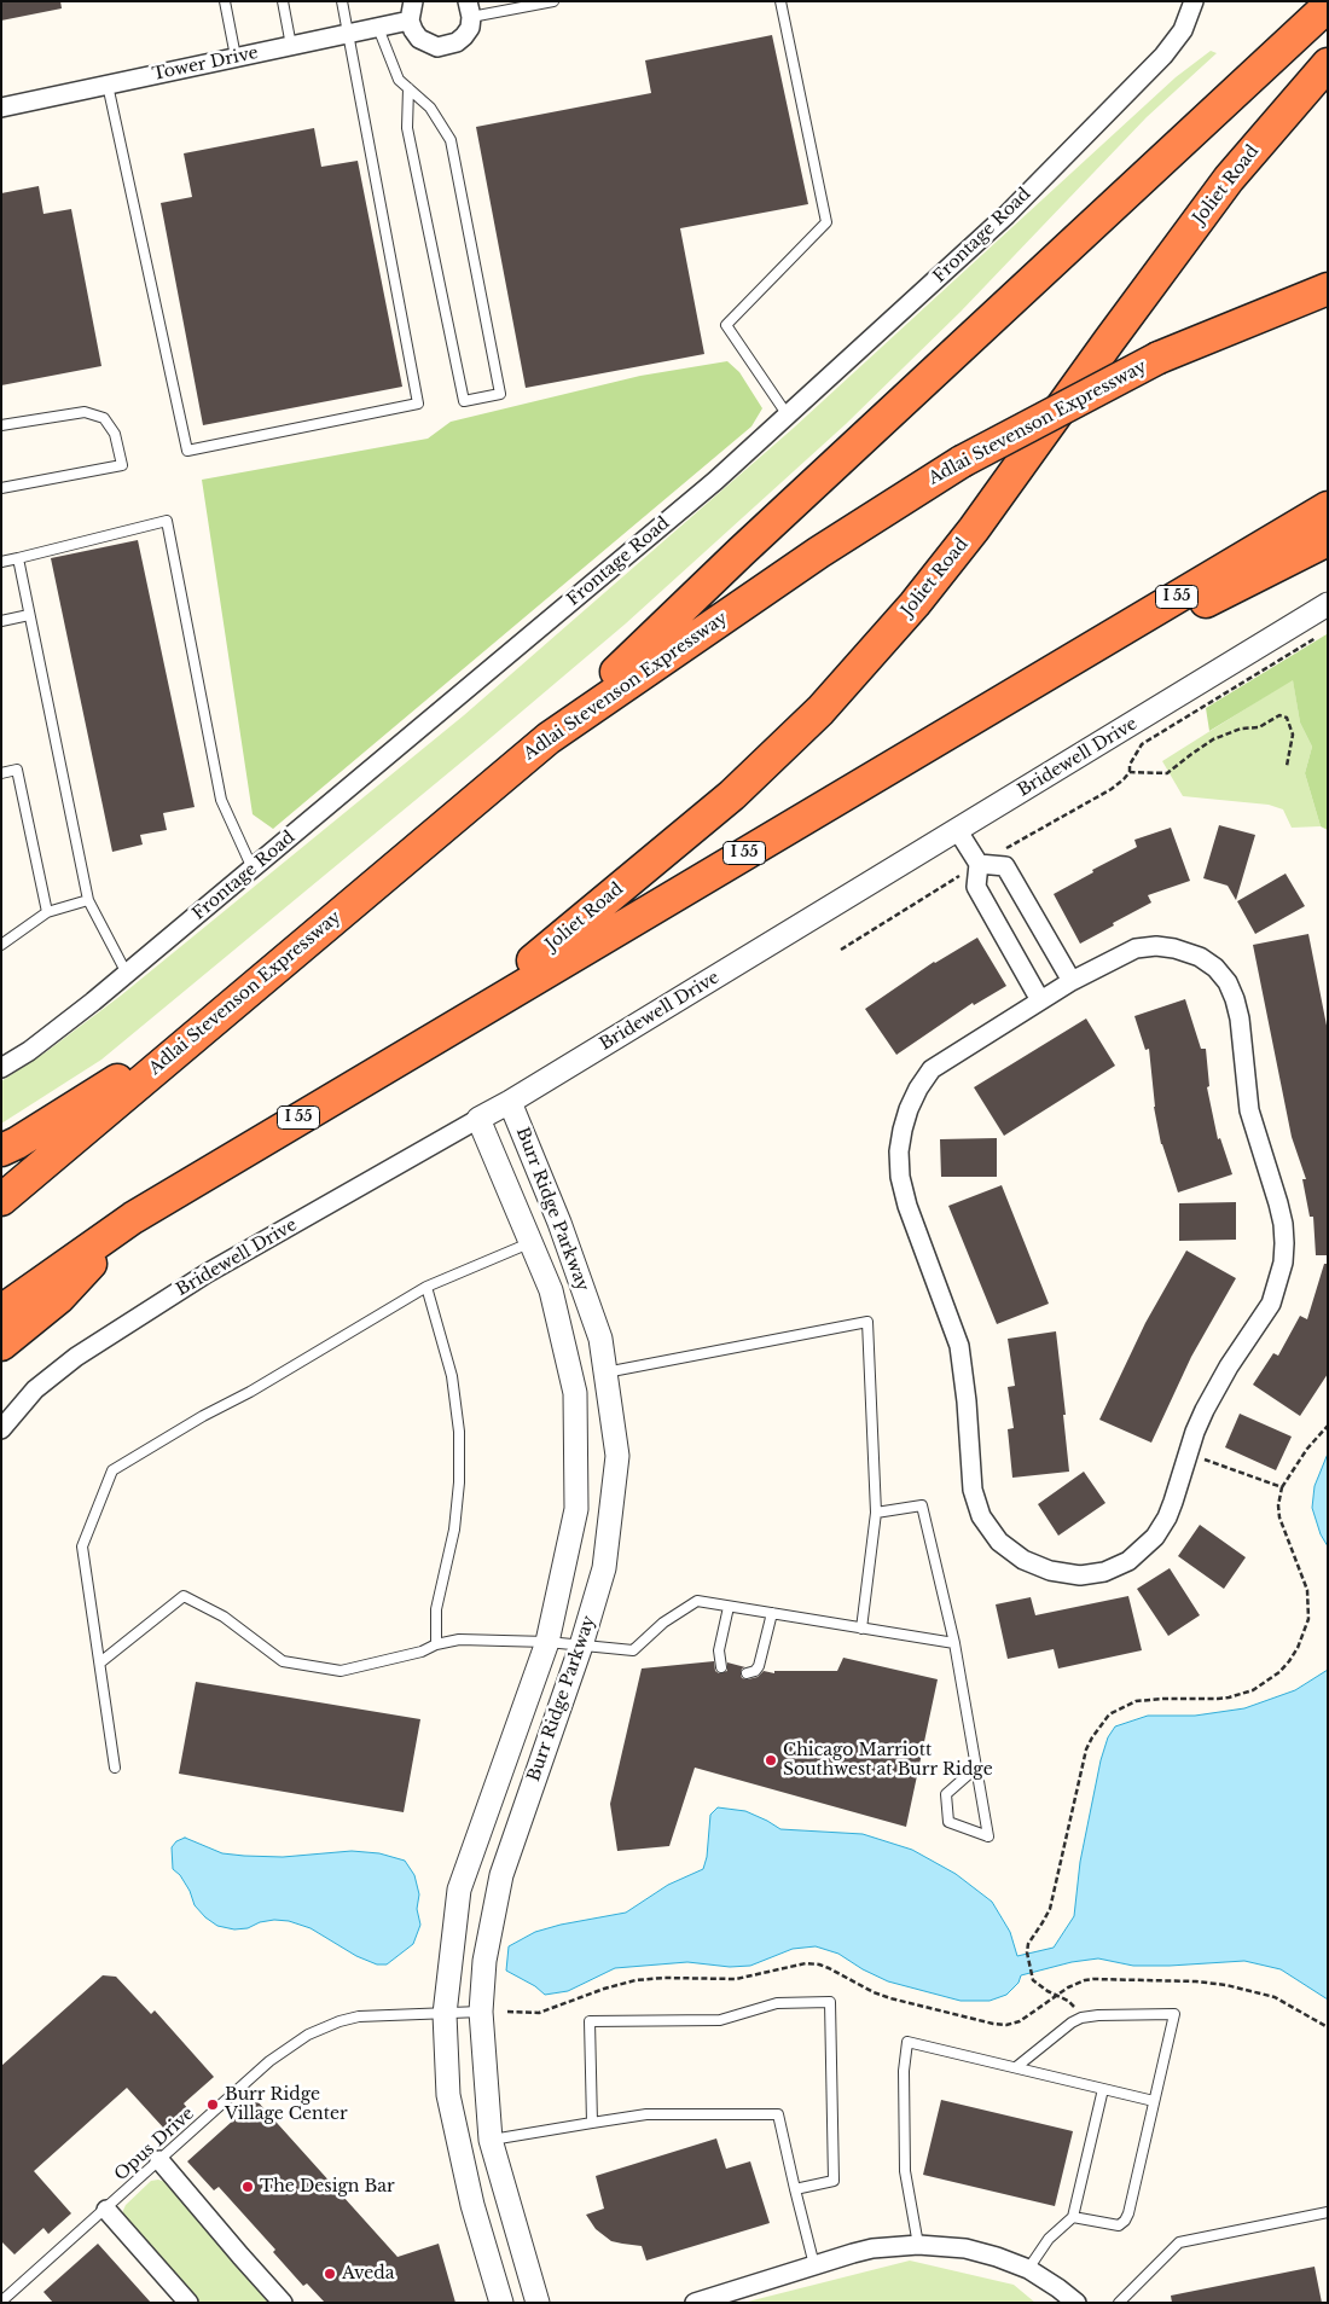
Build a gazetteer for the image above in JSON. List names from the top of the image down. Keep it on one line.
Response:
{"streets":{"highway":["Joliet Road","Adlai Stevenson Expressway","I 55"],"street":["Tower Drive","Frontage Road","Bridewell Drive","Burr Ridge Parkway"],"lane":["Opus Drive"]},"crossings":[["Joliet Road","I 55"],["Bridewell Drive","Burr Ridge Parkway"],["Burr Ridge Parkway","Opus Drive"]],"places":["Chicago Marriott Southwest at Burr Ridge","Burr Ridge Village Center","The Design Bar","Aveda"]}
